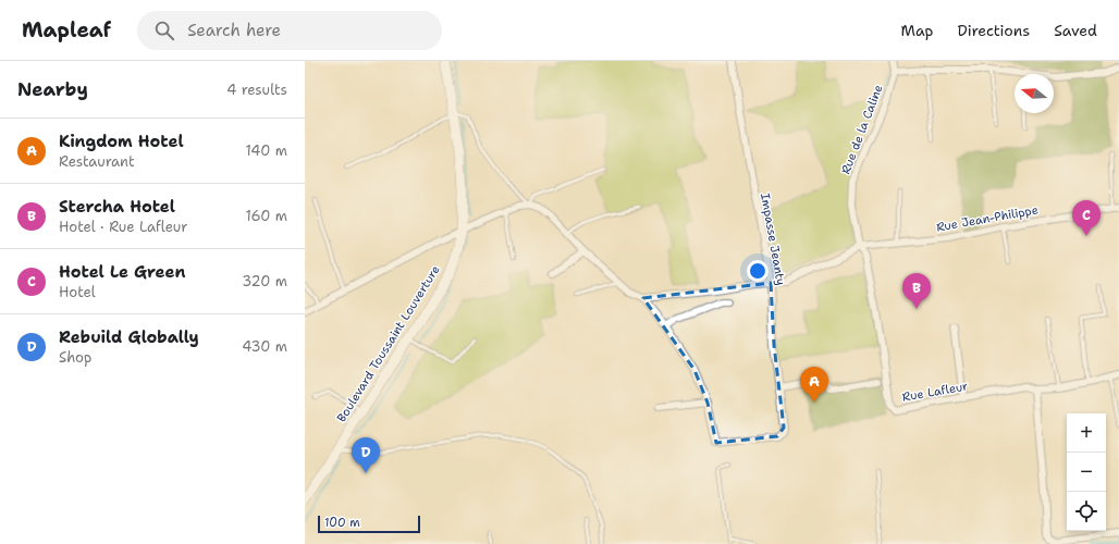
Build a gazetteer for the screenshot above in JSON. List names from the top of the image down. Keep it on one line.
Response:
{"streets":{"main road":["Boulevard Toussaint Louverture"],"street":["Rue de la Caline","Rue Jean-Philippe","Impasse Jeanty","Rue Lafleur"]},"crossings":[["Rue de la Caline","Rue Jean-Philippe"],["Rue de la Caline","Rue Lafleur"],["Rue Jean-Philippe","Impasse Jeanty"],["Rue Jean-Philippe","Rue Lafleur"]],"scale_bar":"100 m","north":"left","page":{"header":"Mapleaf","search":"Search here","nav":["Map","Directions","Saved"],"heading":["Nearby","4 results"],"list":[{"mark":"A","name":"Kingdom Hotel","note":"Restaurant","value":"140 m"},{"mark":"B","name":"Stercha Hotel","note":"Hotel · Rue Lafleur","value":"160 m"},{"mark":"C","name":"Hotel Le Green","note":"Hotel","value":"320 m"},{"mark":"D","name":"Rebuild Globally","note":"Shop","value":"430 m"}],"pins":["C","B","A","D"],"map_buttons":["+","−"],"scale":"100 m"}}
